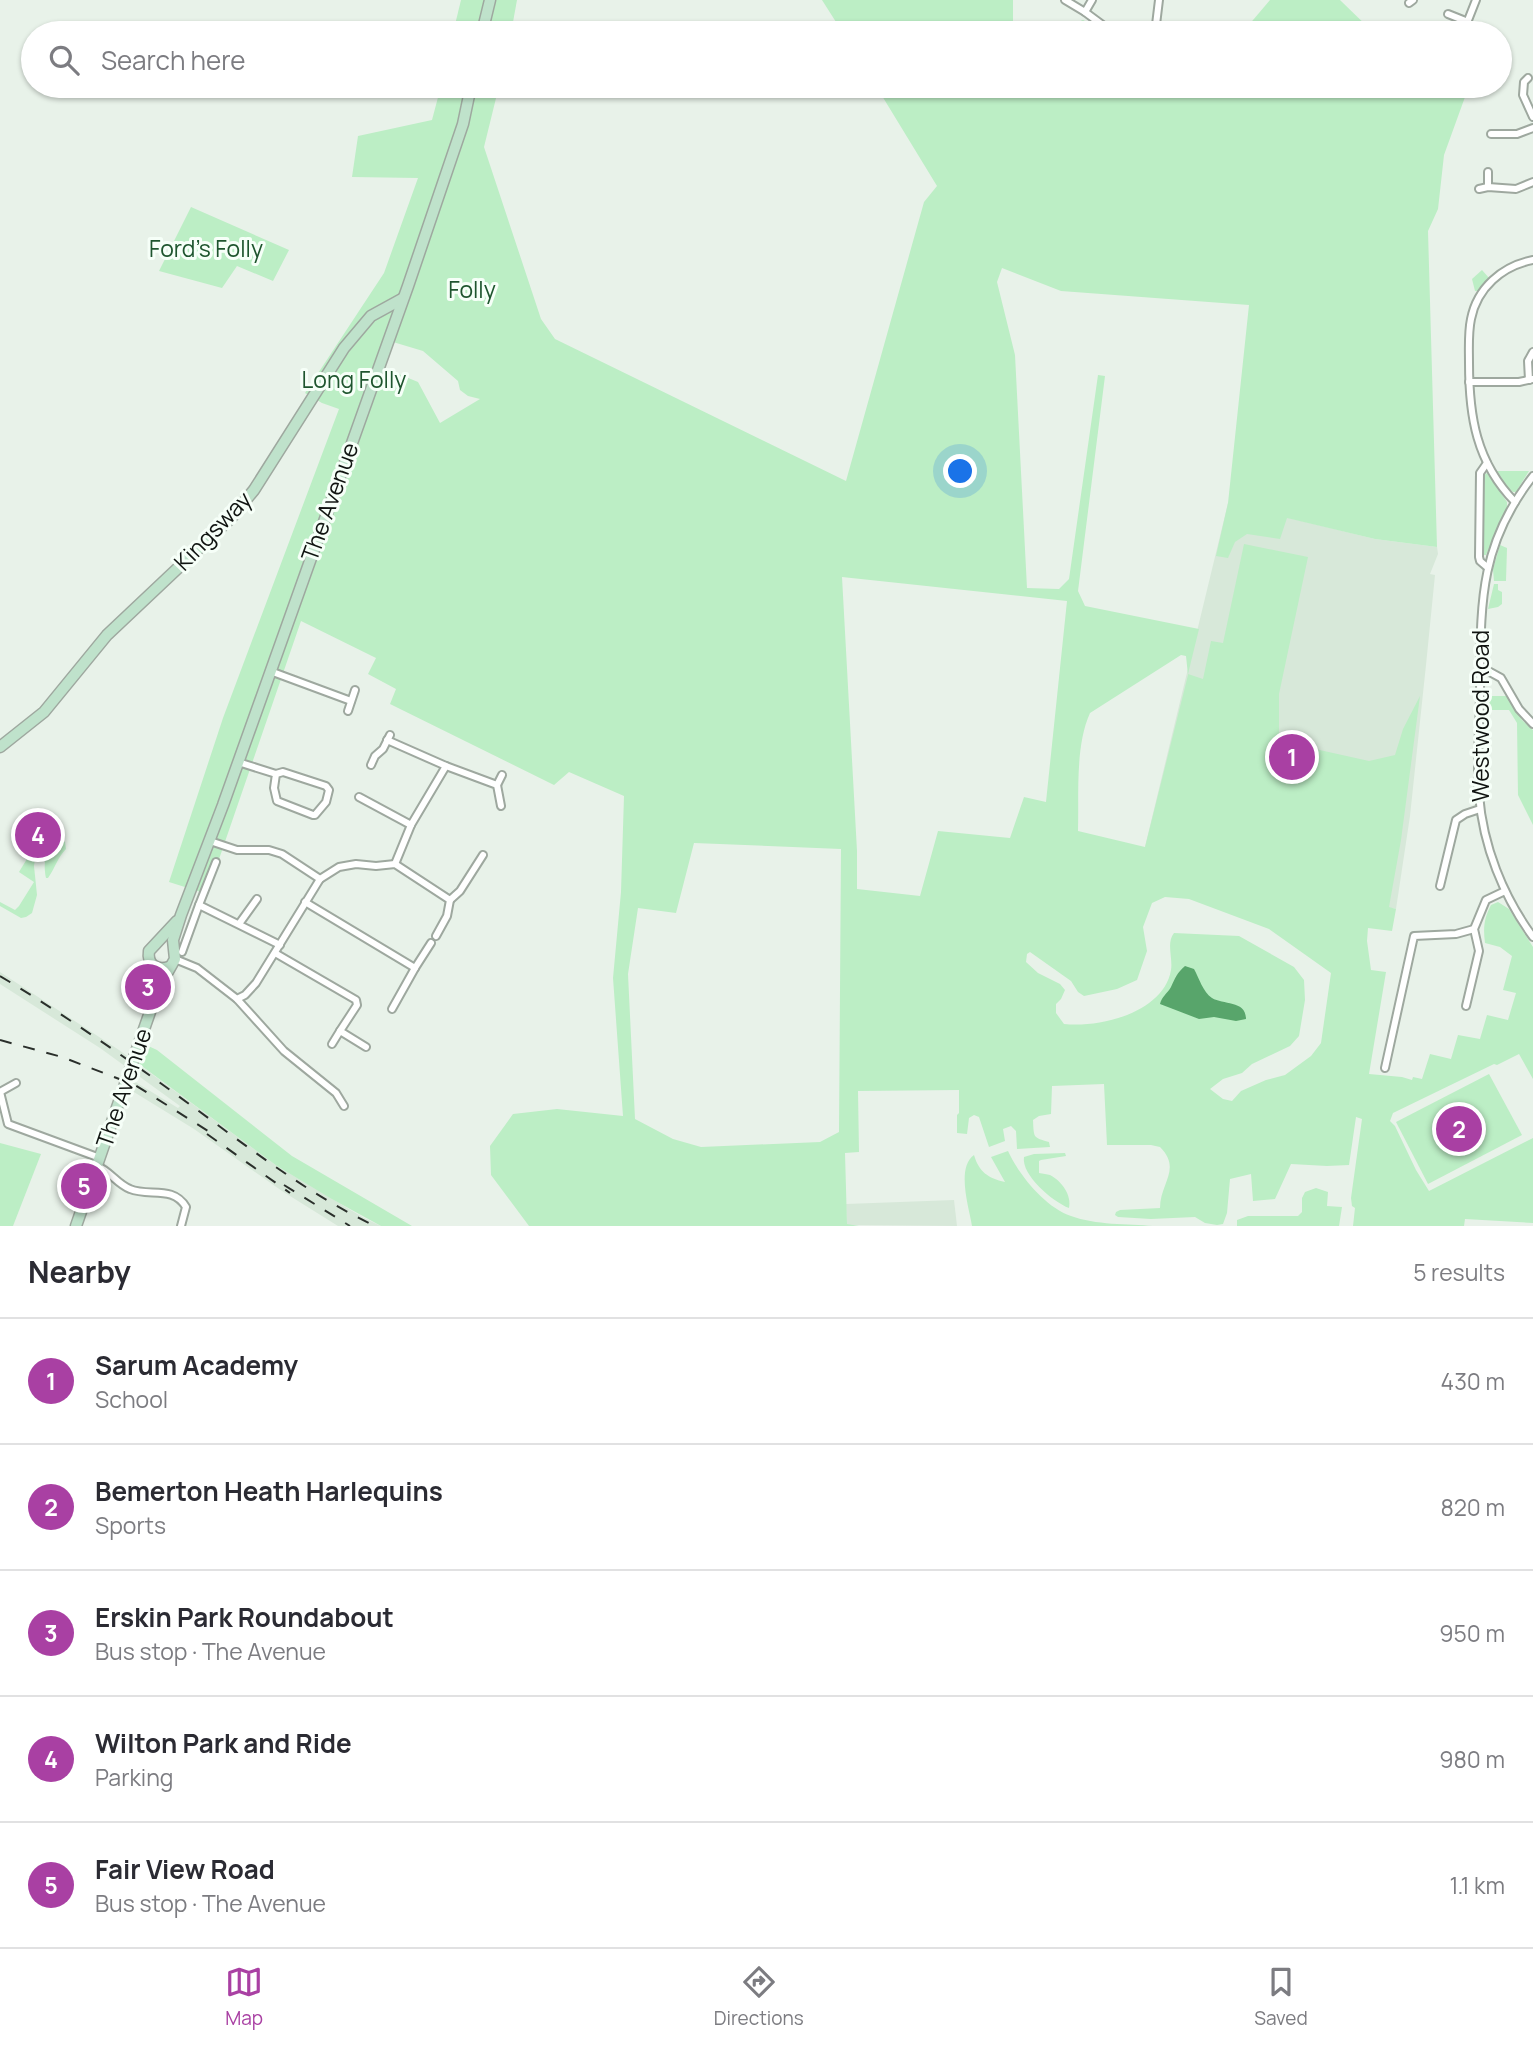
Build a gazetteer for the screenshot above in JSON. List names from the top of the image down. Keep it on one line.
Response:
{"streets":{"street":["The Avenue","Kingsway","Westwood Road"]},"crossings":[["The Avenue","Kingsway"]],"parks":["Ford's Folly","Folly","Long Folly"],"page":{"search":"Search here","pins":["1","4","3","2","5"],"heading":["Nearby","5 results"],"list":[{"mark":"1","name":"Sarum Academy","note":"School","value":"430 m"},{"mark":"2","name":"Bemerton Heath Harlequins","note":"Sports","value":"820 m"},{"mark":"3","name":"Erskin Park Roundabout","note":"Bus stop · The Avenue","value":"950 m"},{"mark":"4","name":"Wilton Park and Ride","note":"Parking","value":"980 m"},{"mark":"5","name":"Fair View Road","note":"Bus stop · The Avenue","value":"1.1 km"}],"nav":["Map","Directions","Saved"]}}
